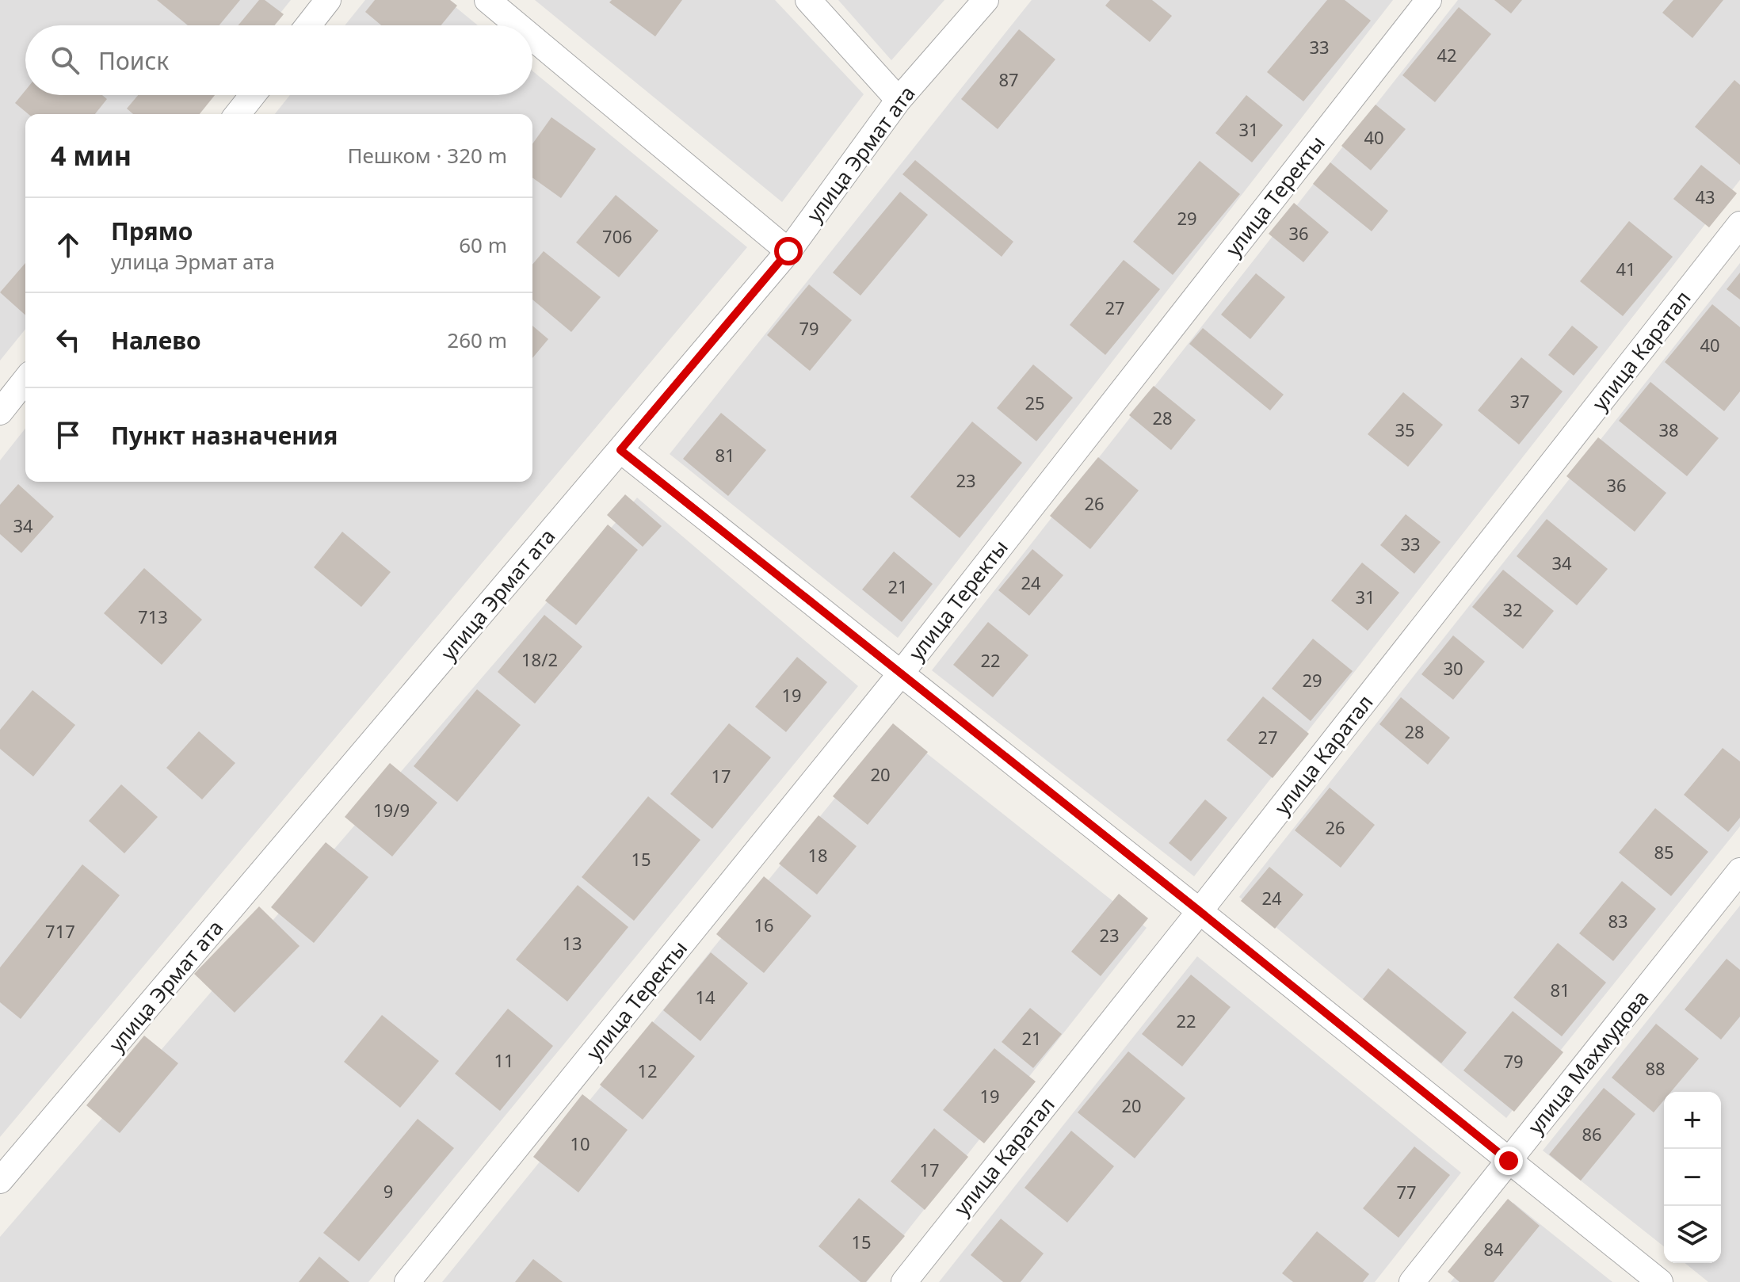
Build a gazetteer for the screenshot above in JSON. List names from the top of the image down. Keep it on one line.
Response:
{"streets":{"street":["улица Эрмат ата","улица Теректы","улица Каратал","улица Махмудова"]},"house_numbers":["33","42","87","31","40","43","29","36","706","41","27","79","40","37","25","28","35","38","81","23","36","26","34","33","34","24","21","31","32","713","18/2","22","30","29","19","28","27","20","17","19/9","26","85","18","15","24","83","16","717","23","13","81","14","22","21","11","79","88","12","19","20","86","10","17","9","77","15","84"],"page":{"search":"Поиск","heading":["4 мин","Пешком · 320 m"],"list":[["Прямо","улица Эрмат ата","60 m"],["Налево","260 m"],"Пункт назначения"],"map_buttons":["+","−"]}}
